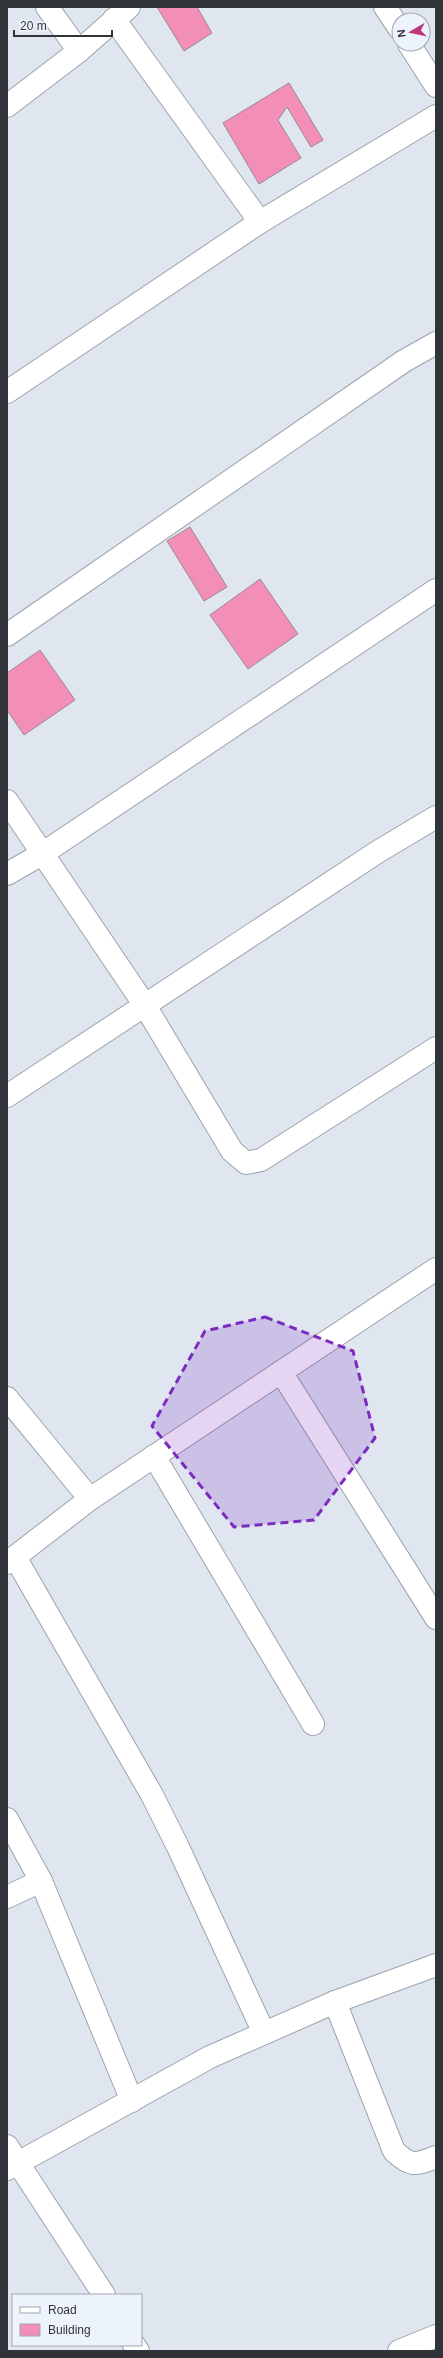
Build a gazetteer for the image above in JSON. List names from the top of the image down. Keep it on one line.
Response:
{"legend":["Road","Building"],"scale_bar":"20 m","north":"left"}
